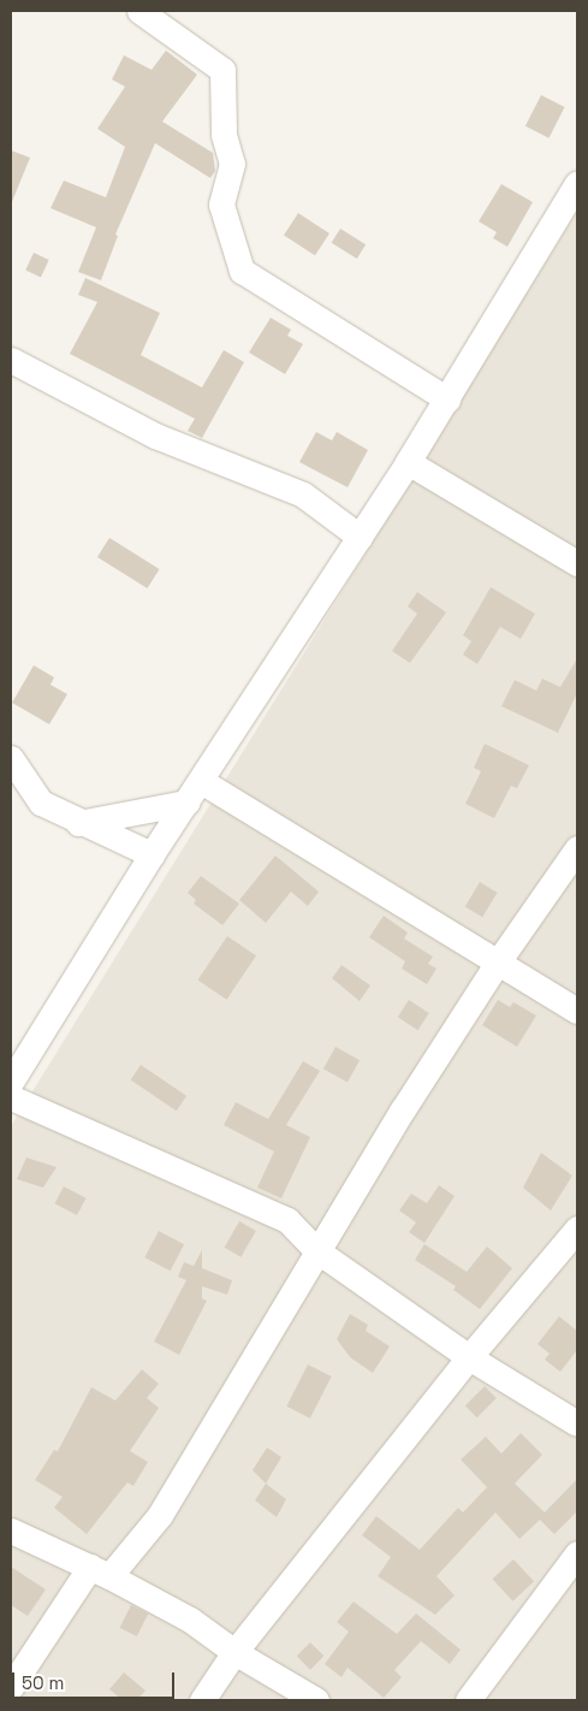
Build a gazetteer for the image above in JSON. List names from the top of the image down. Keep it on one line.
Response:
{"scale_bar":"50 m"}
